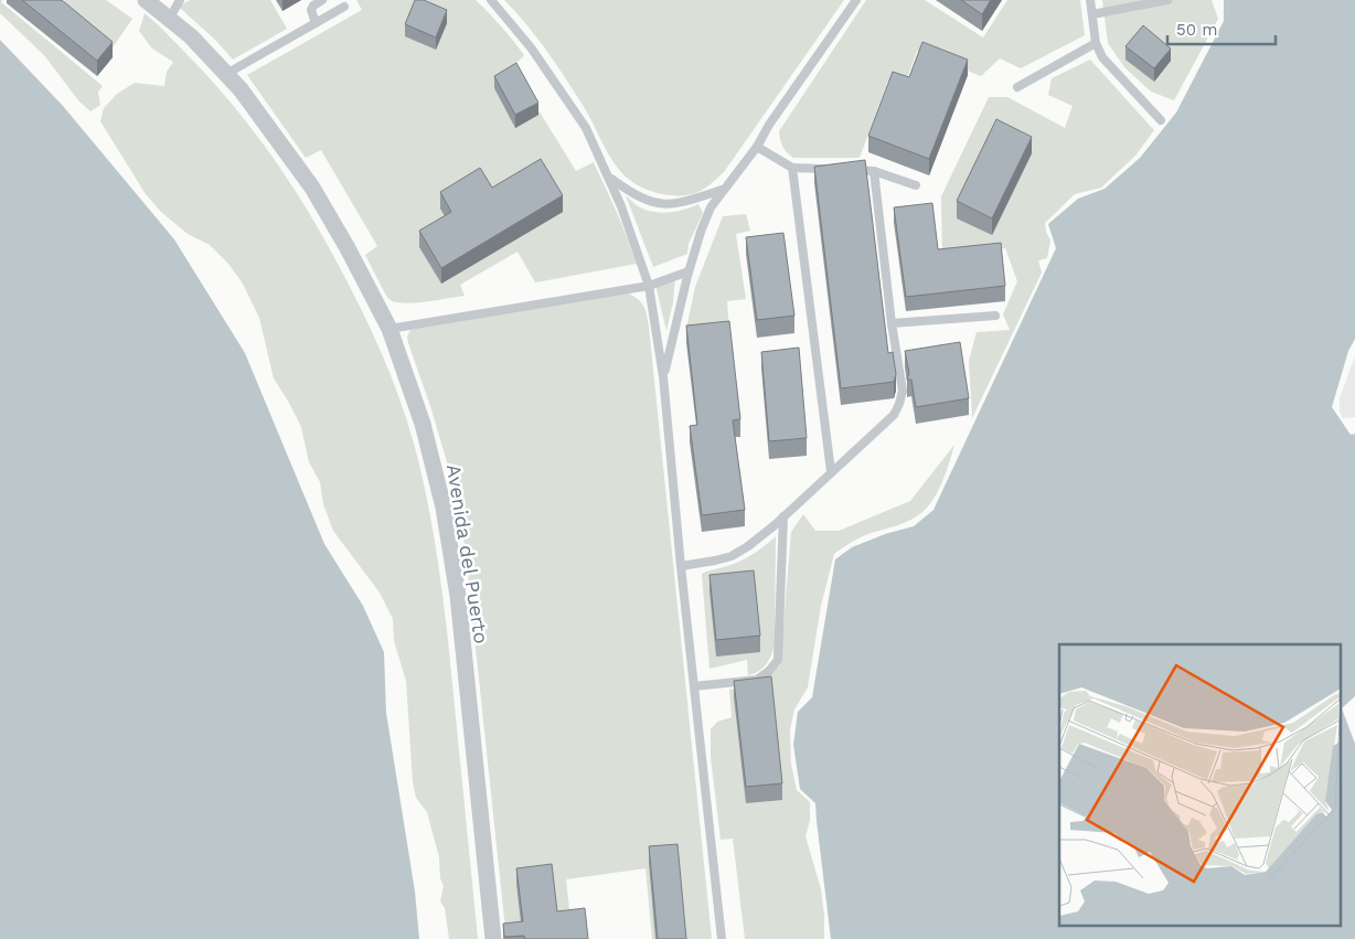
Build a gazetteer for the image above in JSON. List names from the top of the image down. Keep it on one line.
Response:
{"streets":{"street":["Avenida del Puerto"]},"scale_bar":"50 m"}
